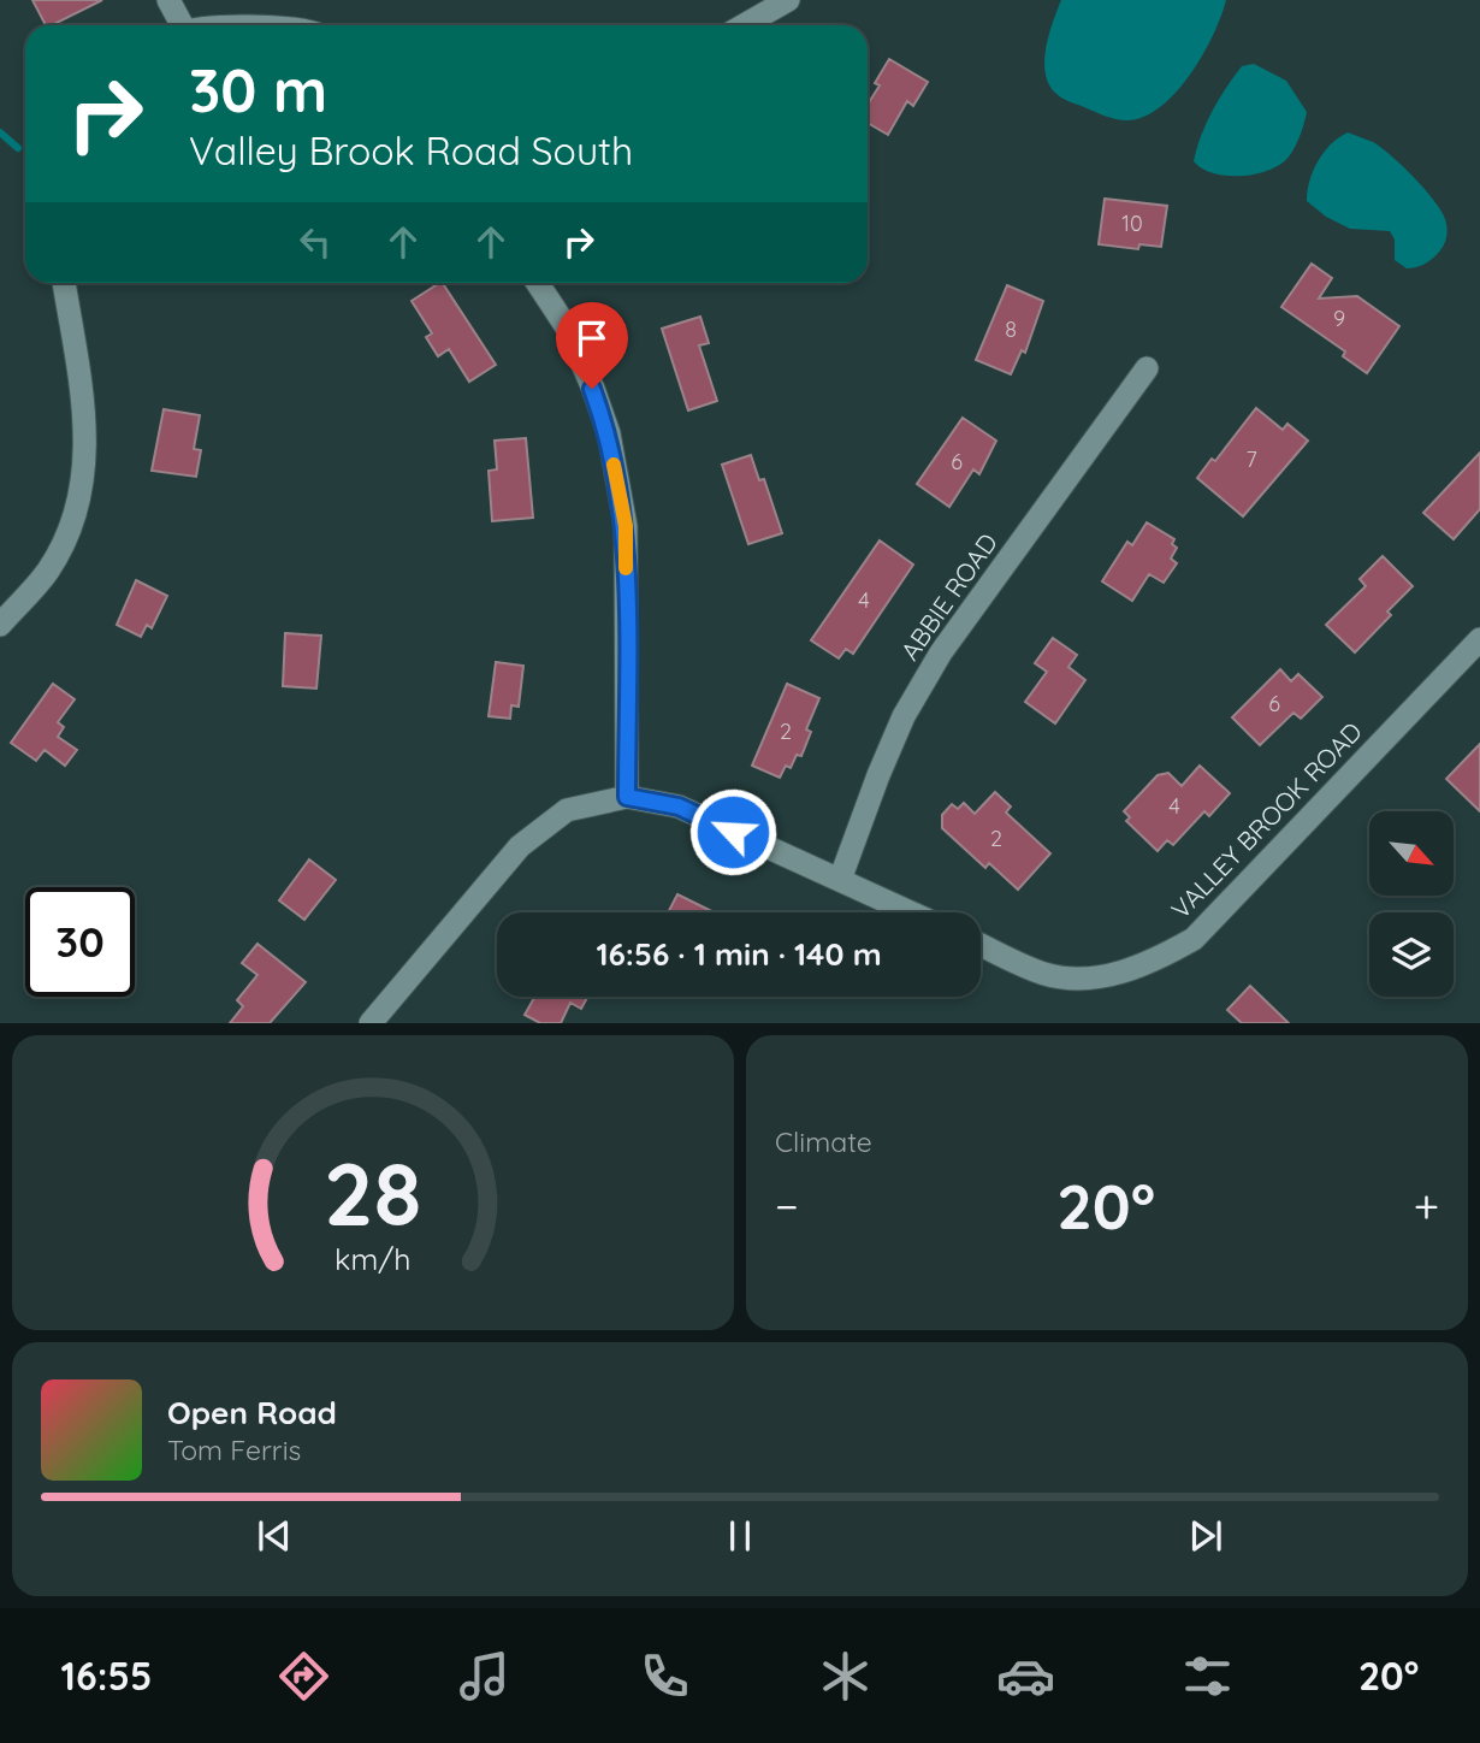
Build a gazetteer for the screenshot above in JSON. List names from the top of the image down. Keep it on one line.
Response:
{"streets":{"street":["ABBIE ROAD","VALLEY BROOK ROAD"]},"house_numbers":["10","9","8","7","6","4","6","2","4","2"],"north":"bottom right","page":{"turn":["30 m","Valley Brook Road South"],"limit":"30","trip":"16:56 · 1 min · 140 m","tile":"Climate","heat":["−","20°","+"],"song":["Open Road","Tom Ferris"],"tabs":["16:55","20°"],"gauge":["28","km/h"]}}
